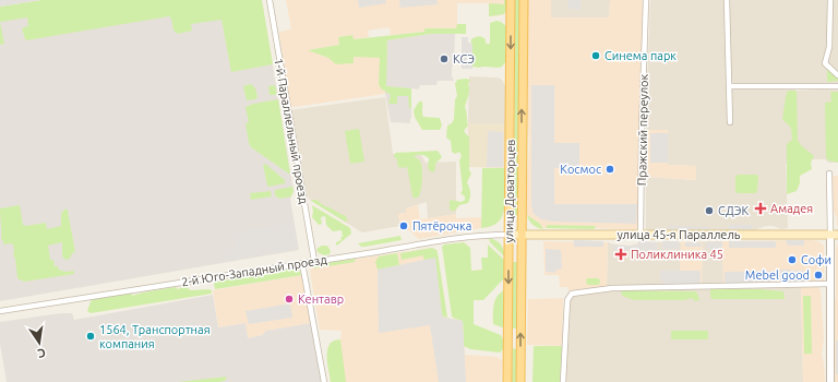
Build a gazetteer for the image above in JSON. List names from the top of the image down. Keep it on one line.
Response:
{"streets":{"main road":["улица Доваторцев","улица 45-я Параллель"],"street":["Пражский переулок","1-й Параллельный проезд","2-й Юго-Западный проезд"]},"crossings":[["Пражский переулок","улица 45-я Параллель"],["1-й Параллельный проезд","2-й Юго-Западный проезд"],["улица Доваторцев","улица 45-я Параллель"],["улица Доваторцев","2-й Юго-Западный проезд"],["улица 45-я Параллель","2-й Юго-Западный проезд"]],"places":{"other":["Синема парк","КСЭ","Космос","СДЭК","Пятёрочка","Софи","Mebel good","Кентавр","1564, Транспортная компания"],"health":["Амадея","Поликлиника 45"]},"north":"bottom"}
